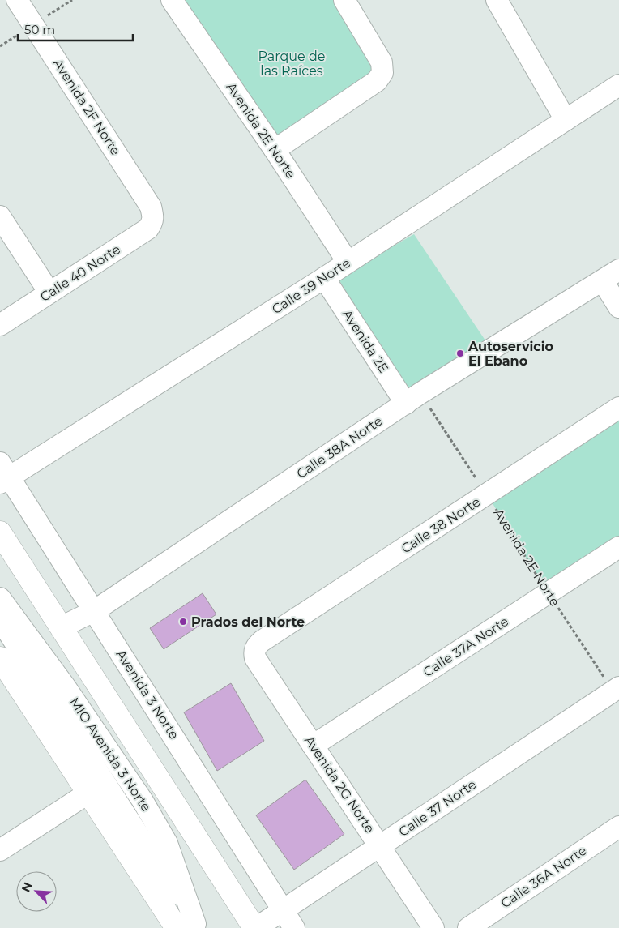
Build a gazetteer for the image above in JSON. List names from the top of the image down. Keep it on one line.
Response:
{"streets":{"street":["Avenida 2F Norte","Avenida 2E Norte","Calle 40 Norte","Calle 39 Norte","Avenida 2E","Calle 38A Norte","Calle 38 Norte","Calle 37A Norte","Avenida 3 Norte","MIO Avenida 3 Norte","Avenida 2G Norte","Calle 37 Norte","Calle 36A Norte"]},"crossings":[["Avenida 2F Norte","Calle 40 Norte"],["Avenida 2E Norte","Calle 39 Norte"],["Avenida 2E Norte","Avenida 2E"],["Avenida 2E Norte","Calle 38A Norte"],["Avenida 2E Norte","Calle 38 Norte"],["Avenida 2E Norte","Calle 37A Norte"],["Avenida 2E Norte","Calle 37 Norte"],["Calle 39 Norte","Avenida 2E"],["Calle 39 Norte","Avenida 3 Norte"],["Avenida 2E","Calle 38A Norte"],["Calle 38A Norte","Avenida 3 Norte"],["Calle 38 Norte","Avenida 2G Norte"],["Calle 37A Norte","Avenida 2G Norte"],["Avenida 3 Norte","Calle 37 Norte"],["Avenida 2G Norte","Calle 37 Norte"]],"parks":["Parque de las Raíces"],"places":["Autoservicio El Ebano","Prados del Norte"],"scale_bar":"50 m","north":"top left"}
